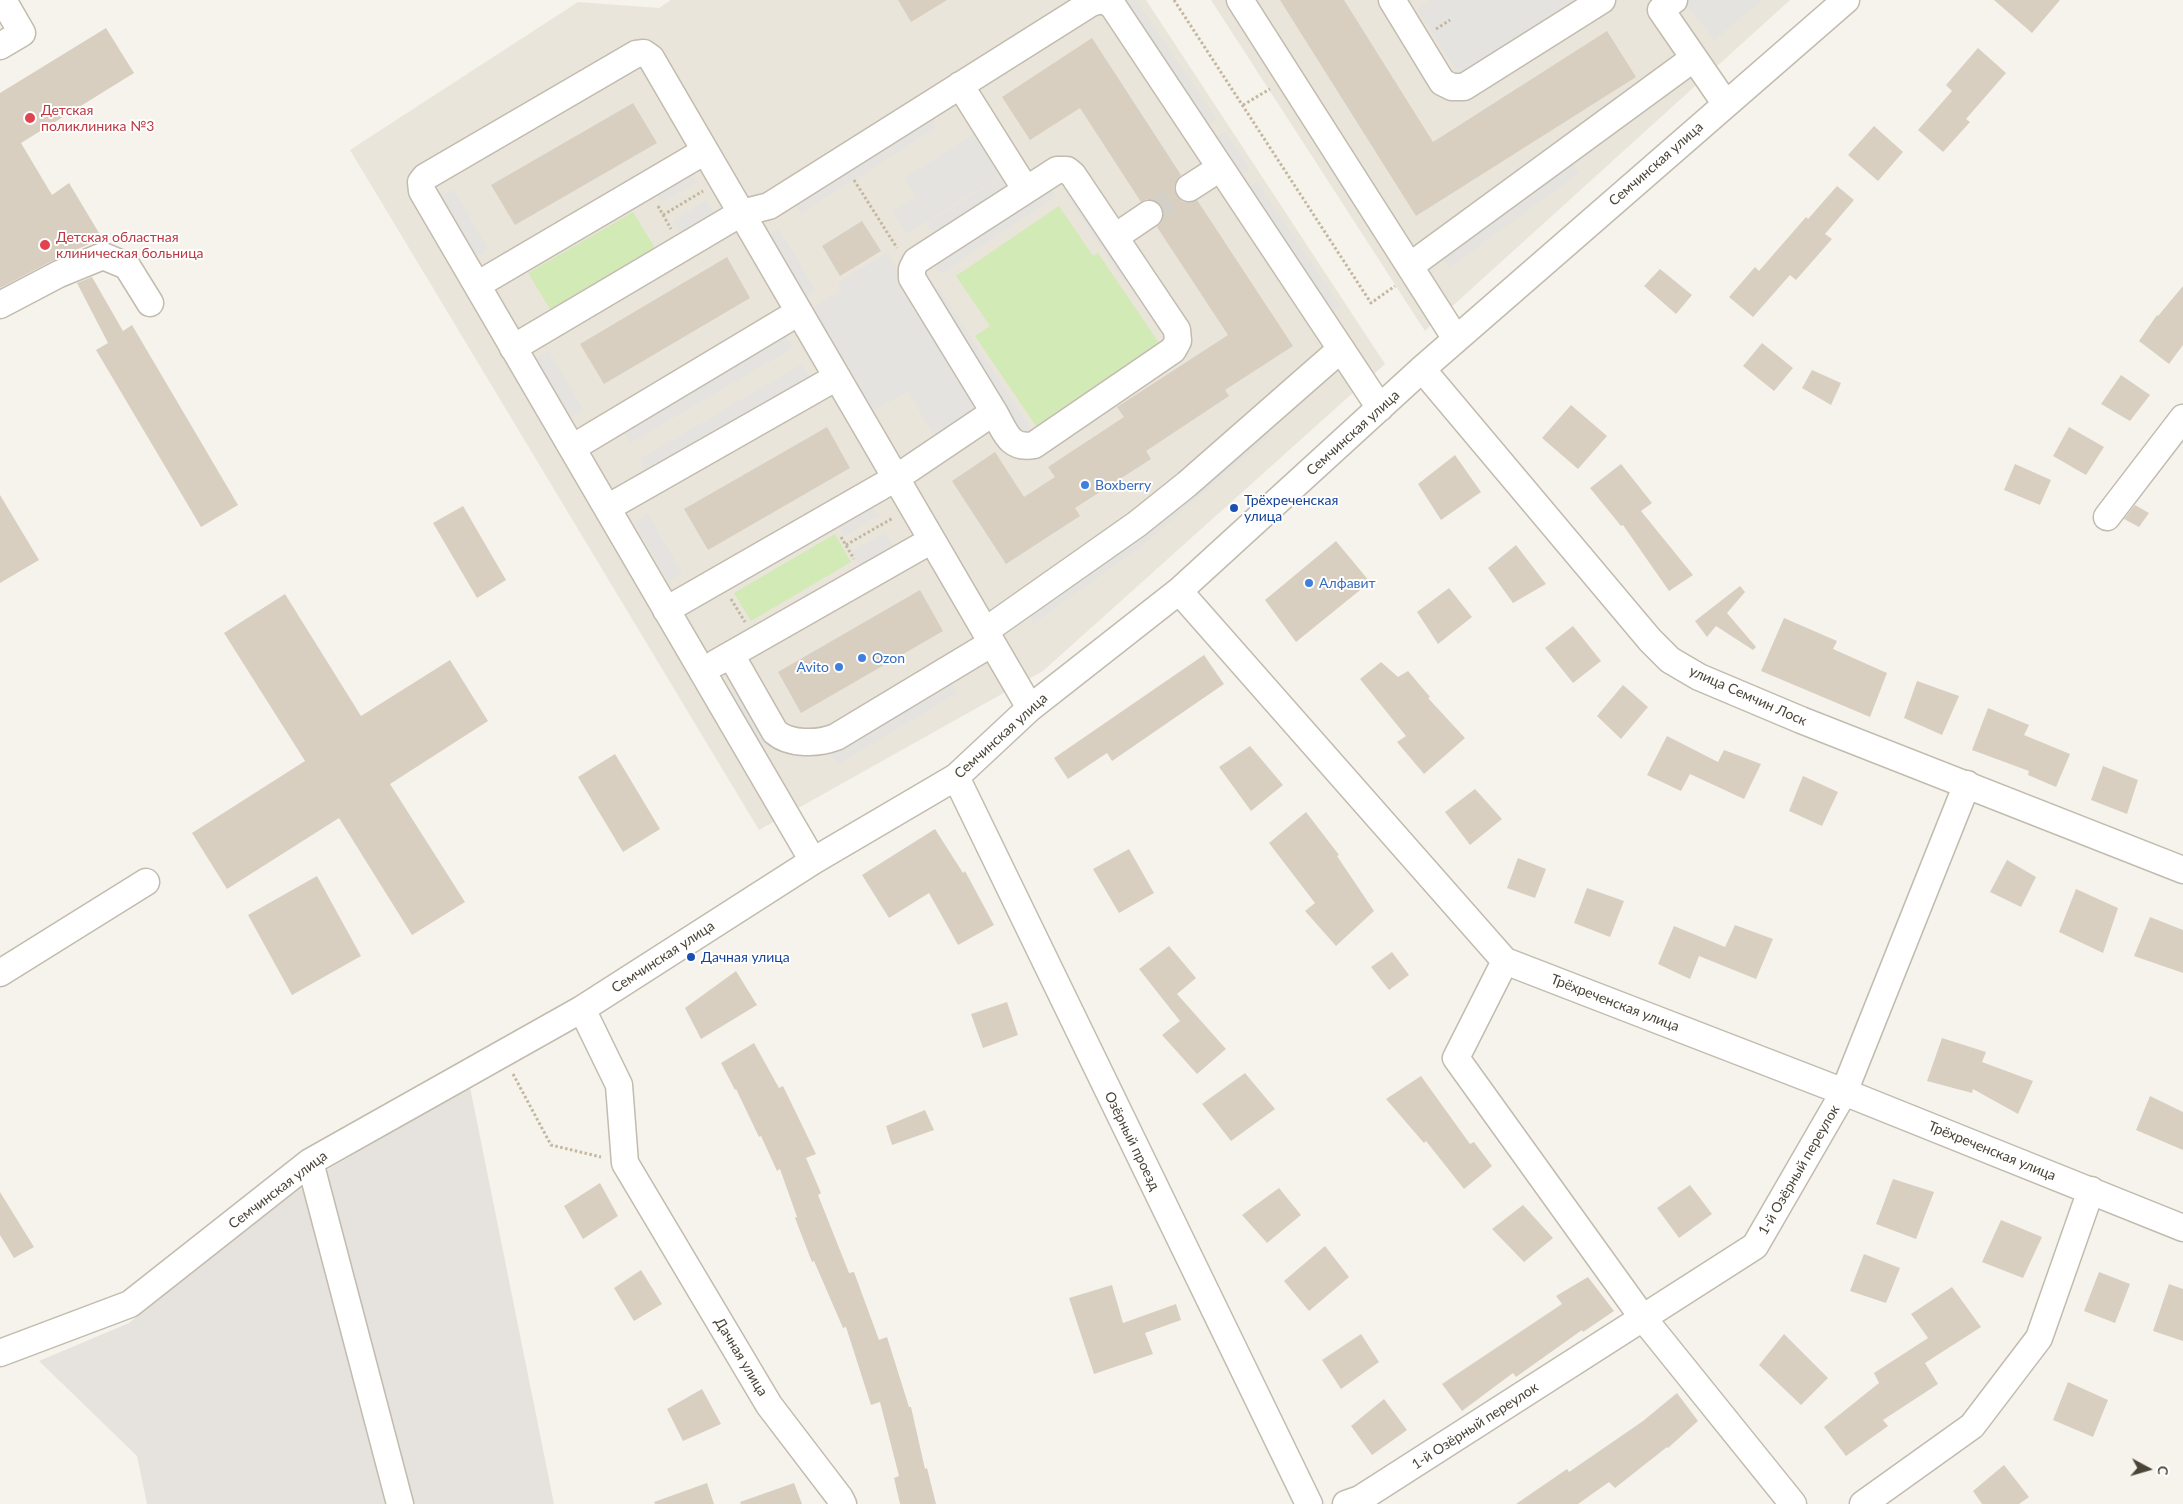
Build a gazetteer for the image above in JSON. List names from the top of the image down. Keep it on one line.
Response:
{"streets":{"street":["Семчинская улица","улица Семчин Лоск","Трёхреченская улица","Озёрный проезд","1-й Озёрный переулок","Дачная улица"]},"crossings":[["Семчинская улица","улица Семчин Лоск"],["Семчинская улица","Трёхреченская улица"],["Семчинская улица","Озёрный проезд"],["Семчинская улица","Дачная улица"],["улица Семчин Лоск","1-й Озёрный переулок"],["Трёхреченская улица","1-й Озёрный переулок"]],"places":["Детская поликлиника №3","Детская областная клиническая больница","Boxberry","Трёхреченская улица","Алфавит","Ozon","Avito","Дачная улица"],"north":"right"}
